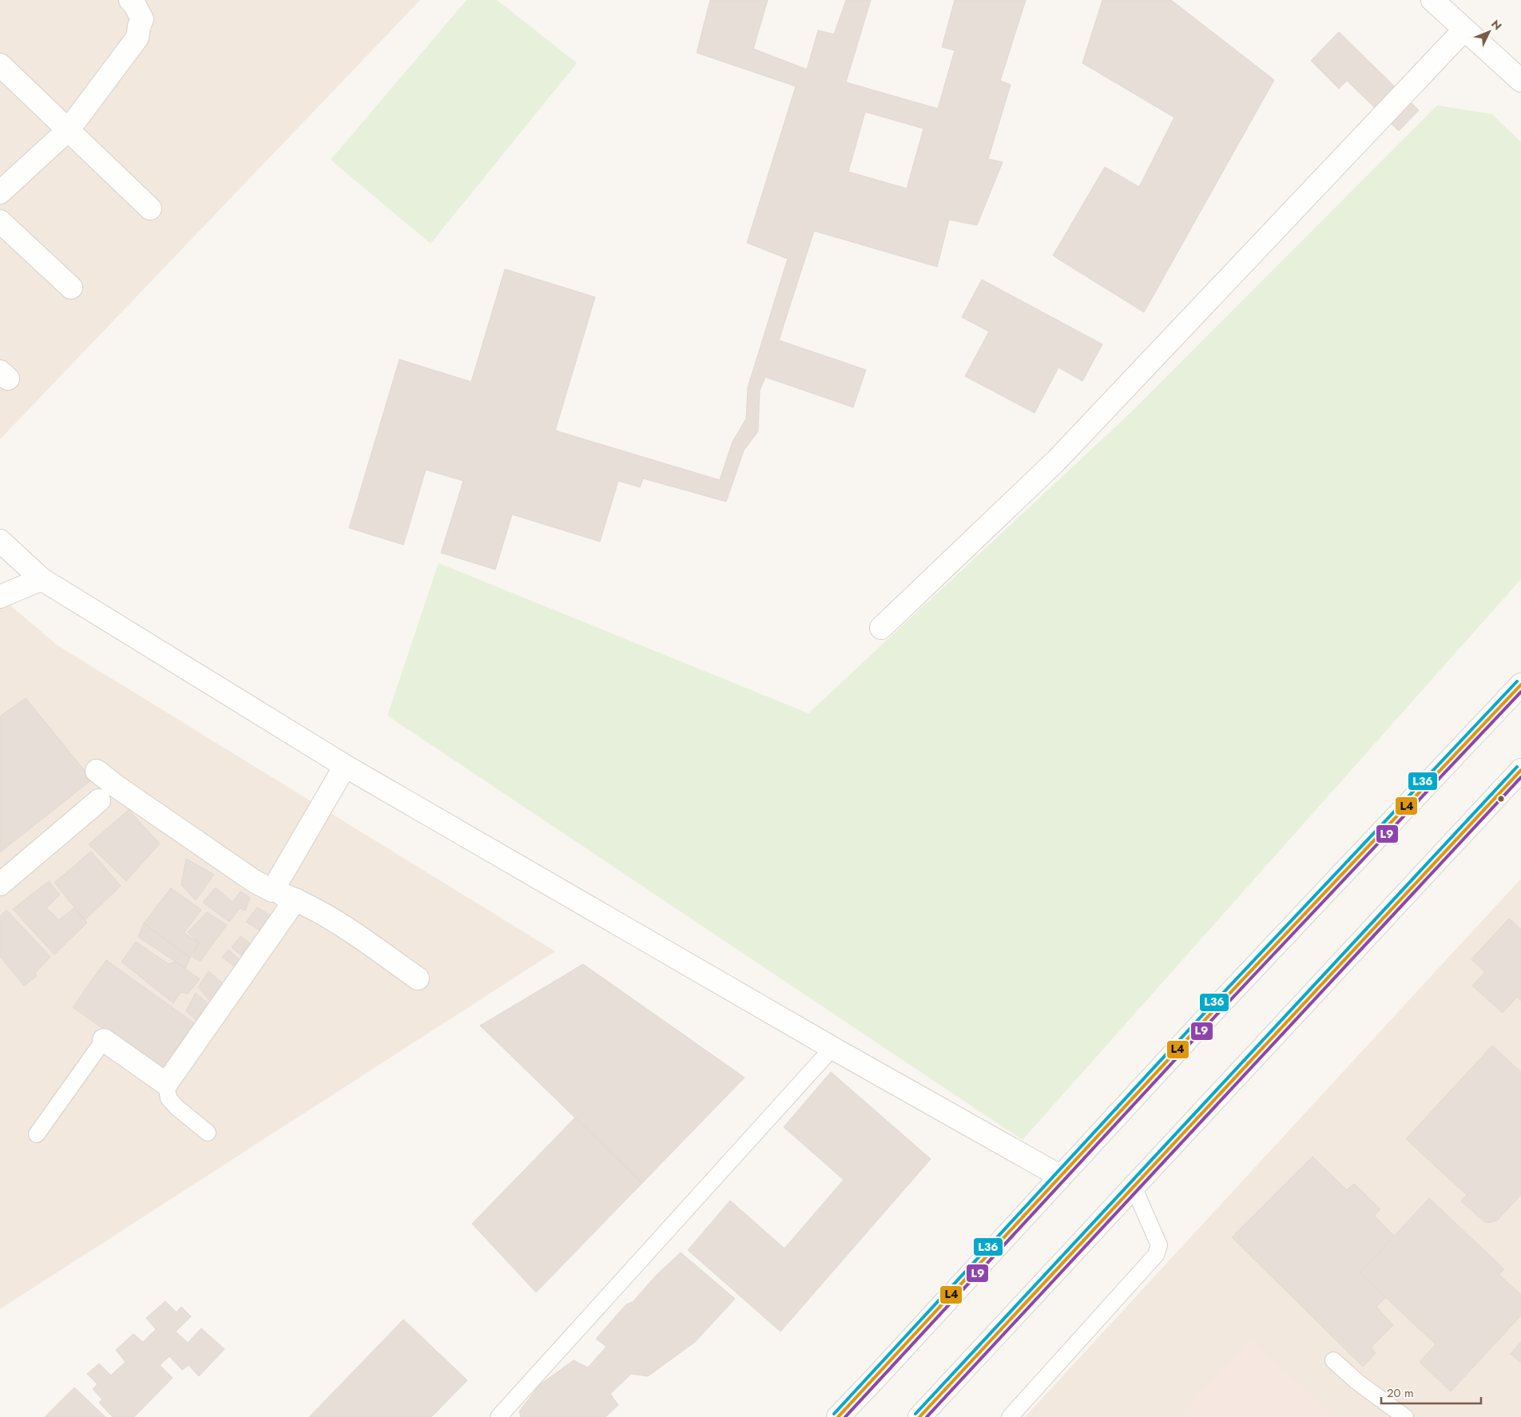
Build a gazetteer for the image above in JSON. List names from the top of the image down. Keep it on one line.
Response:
{"lines":["transit line L36","transit line L4","transit line L9"],"scale_bar":"20 m","north":"top right"}
